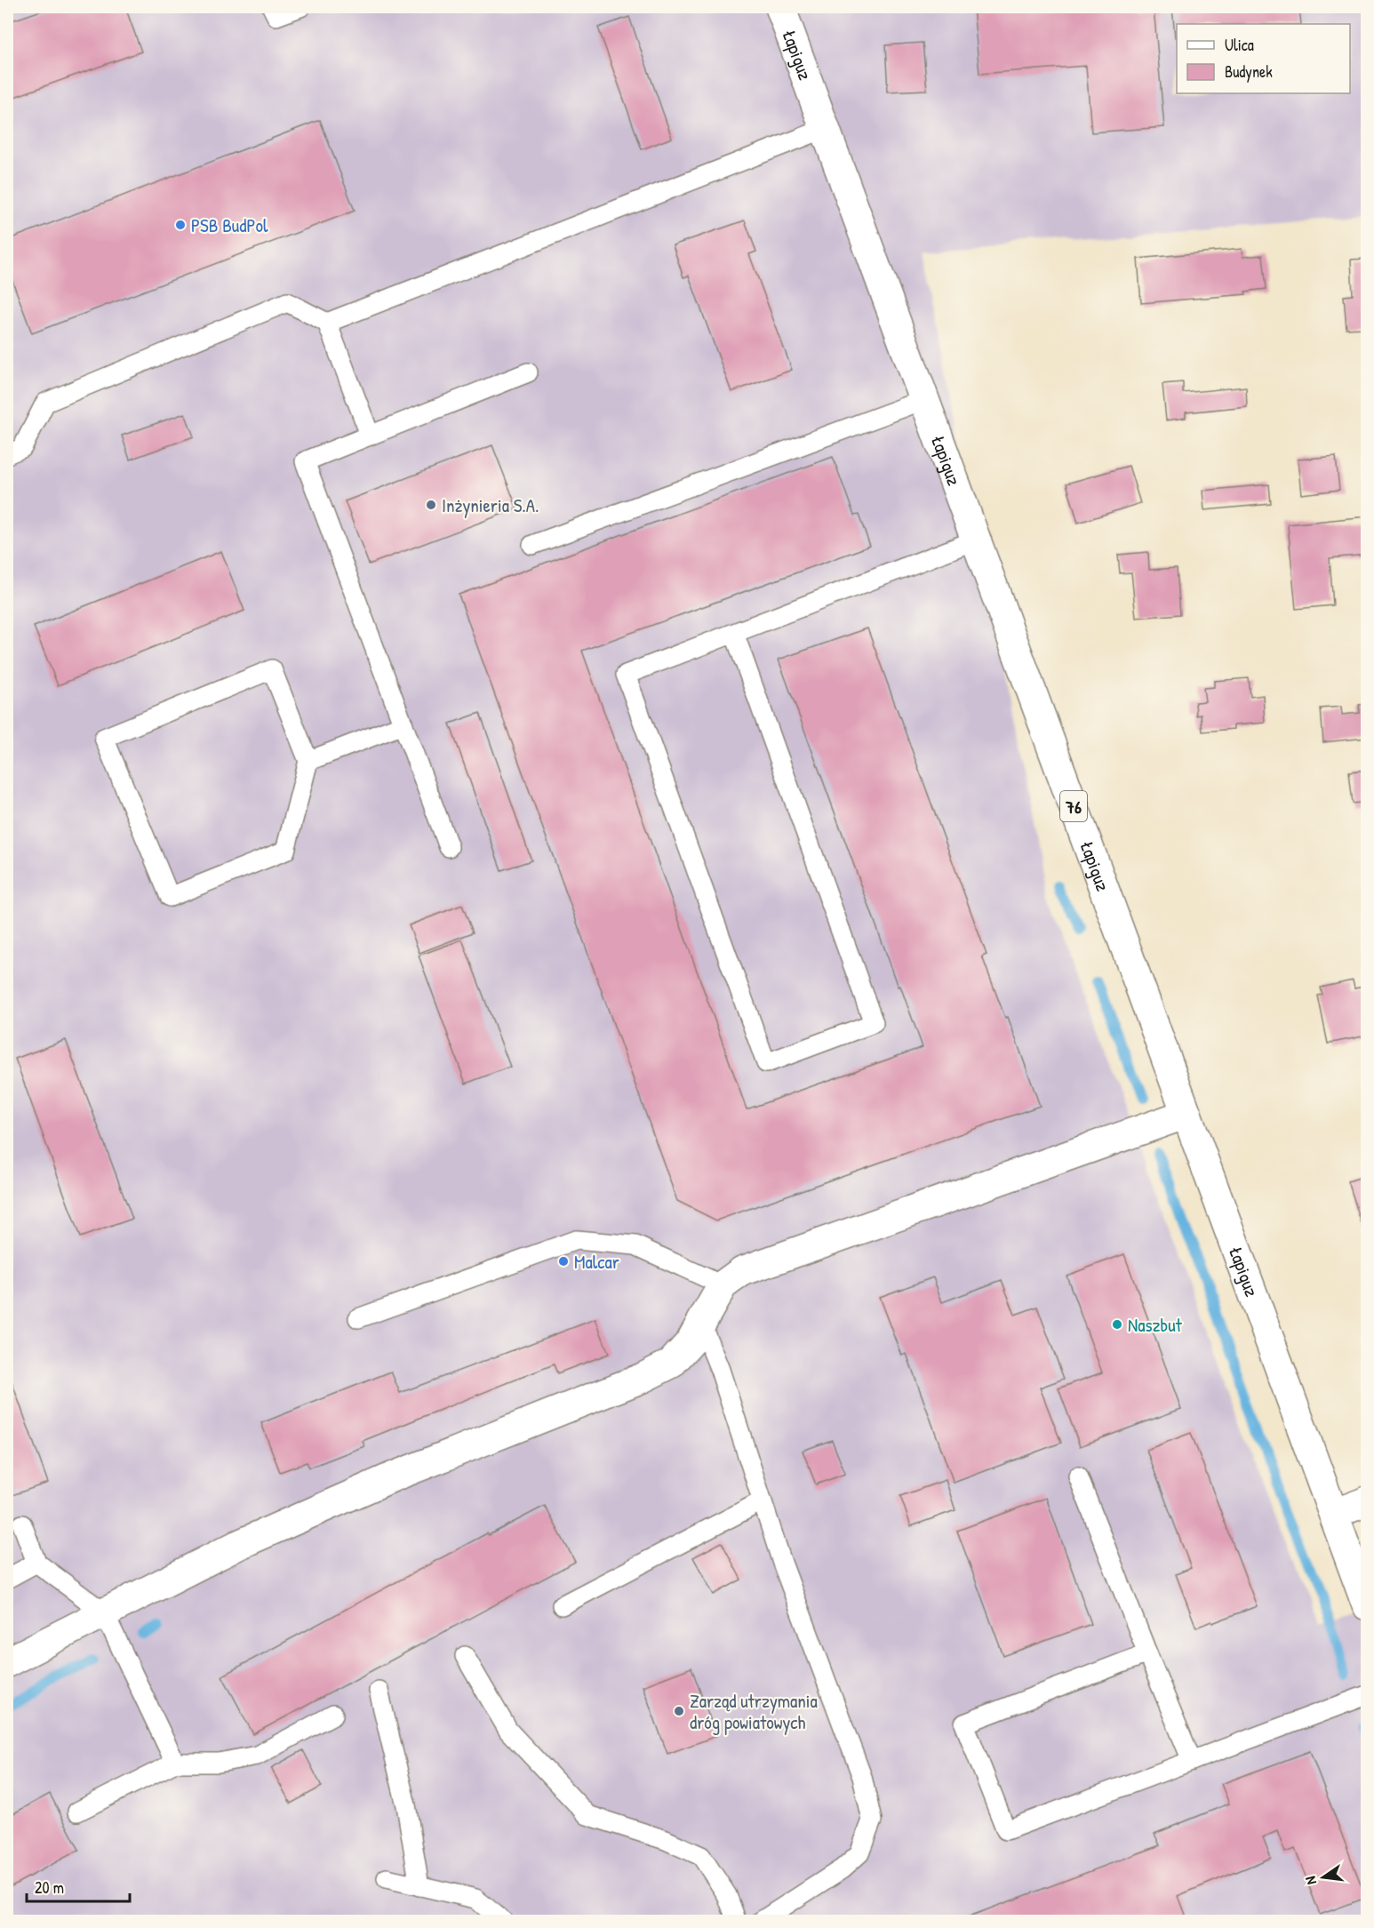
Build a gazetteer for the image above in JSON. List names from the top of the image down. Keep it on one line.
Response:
{"streets":{"main road":["Łapiguz","76"]},"places":["PSB BudPol","Inżynieria S.A.","Malcar","Naszbut","Zarząd utrzymania dróg powiatowych"],"legend":["Ulica","Budynek"],"scale_bar":"20 m","north":"left"}
